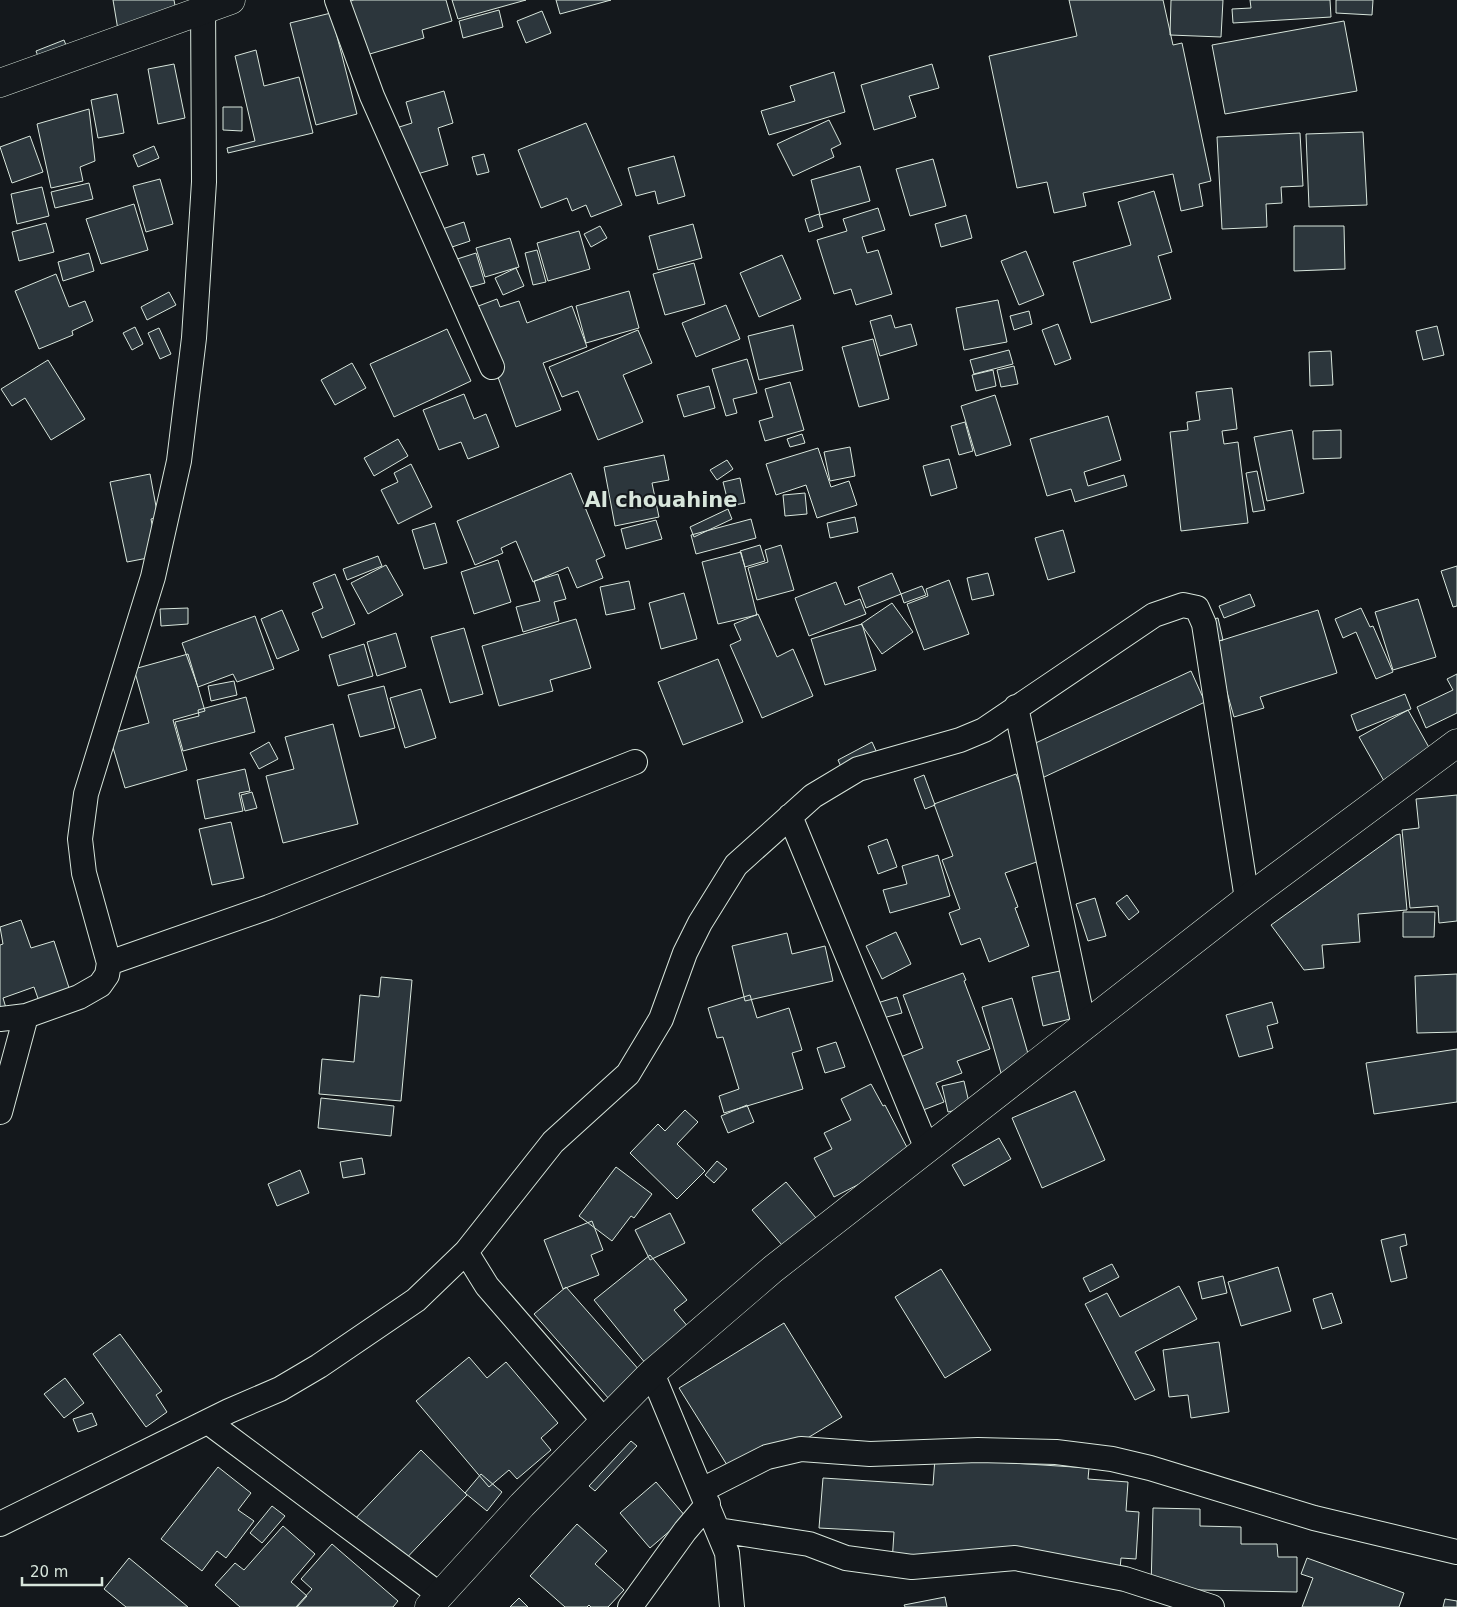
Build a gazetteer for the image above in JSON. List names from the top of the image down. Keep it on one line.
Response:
{"districts":["Al chouahine"],"scale_bar":"20 m"}
